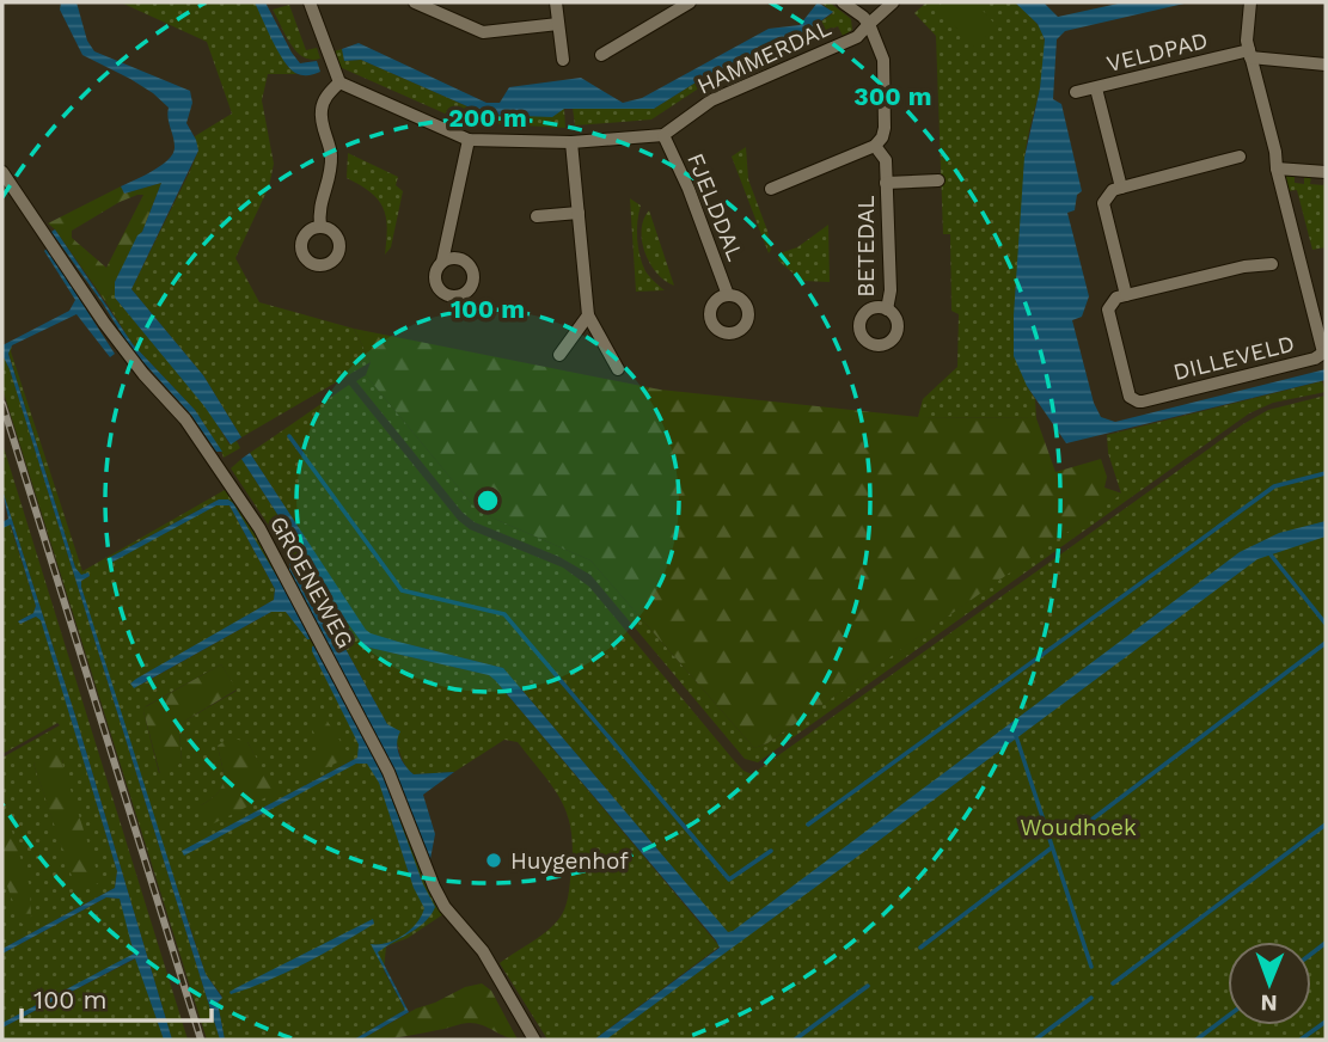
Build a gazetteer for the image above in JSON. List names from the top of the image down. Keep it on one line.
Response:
{"streets":{"street":["VELDPAD","HAMMERDAL","FJELDDAL","BETEDAL","DILLEVELD","GROENEWEG"]},"crossings":[["VELDPAD","DILLEVELD"],["HAMMERDAL","FJELDDAL"],["HAMMERDAL","BETEDAL"]],"parks":["Woudhoek"],"places":["Huygenhof"],"scale_bar":"100 m","north":"bottom","rings":["300 m","200 m","100 m"]}
